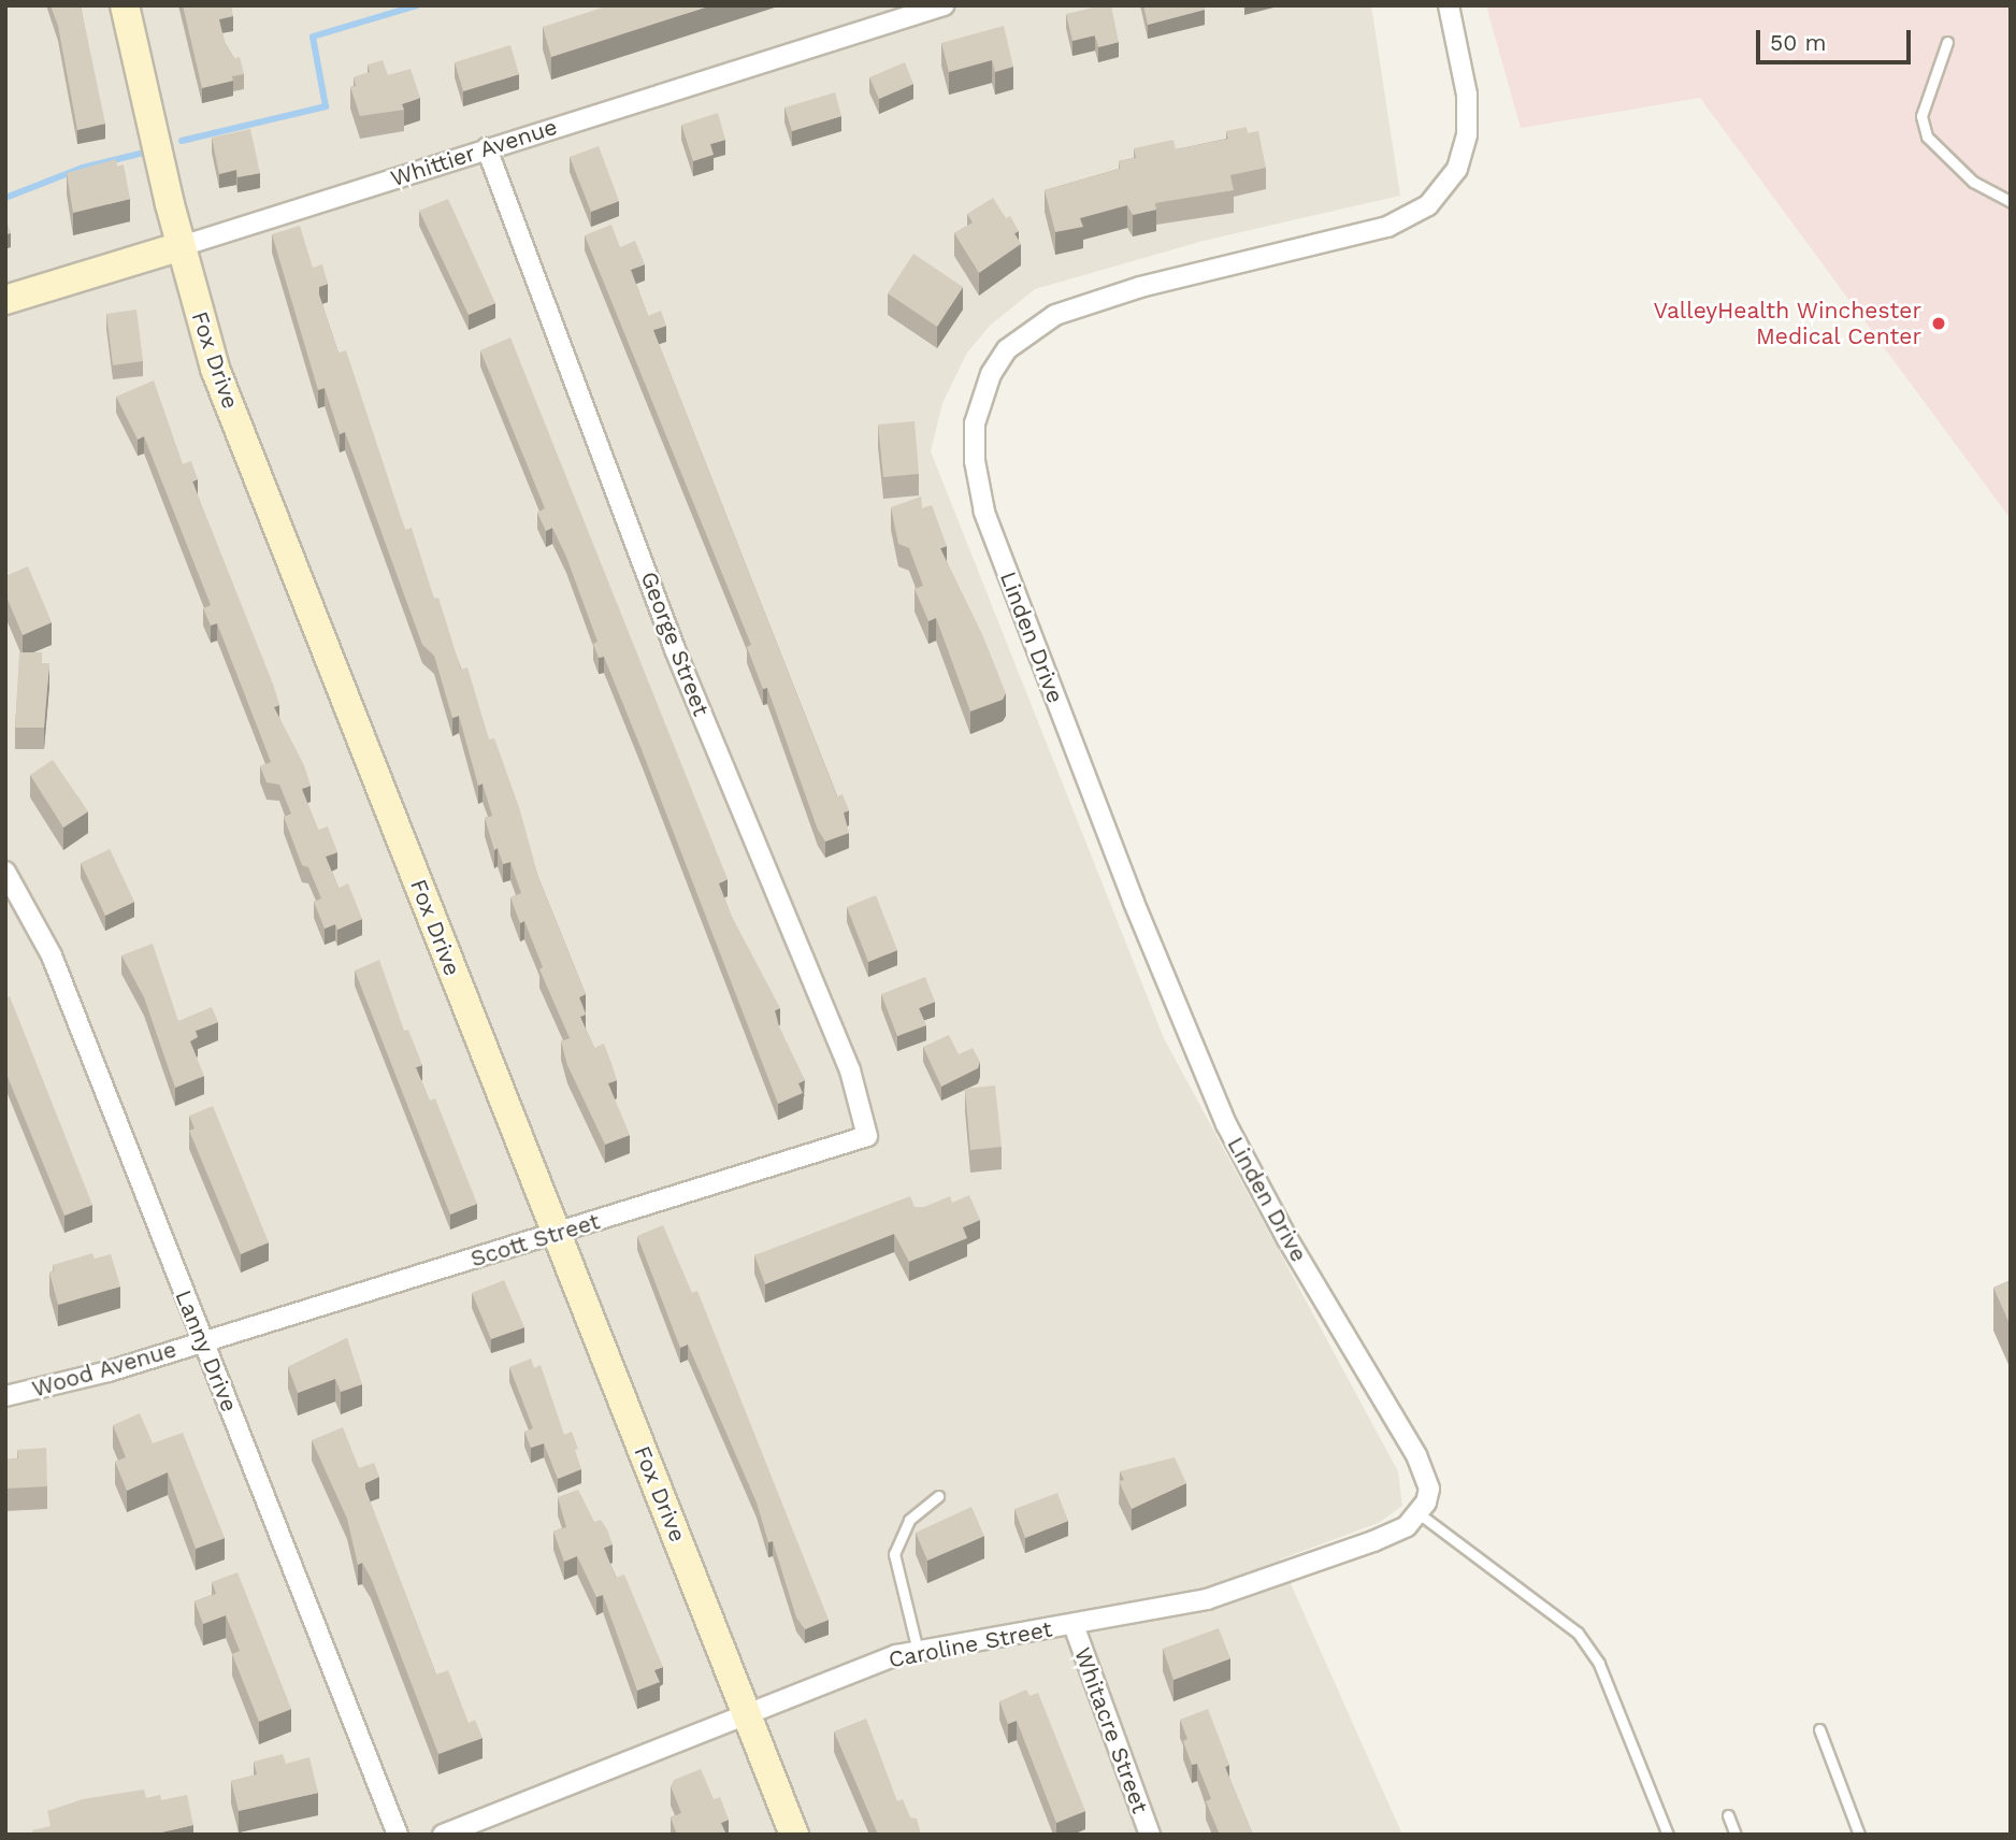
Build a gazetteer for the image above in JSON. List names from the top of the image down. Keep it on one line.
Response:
{"streets":{"main road":["Whittier Avenue","Fox Drive"],"street":["Linden Drive","George Street","Scott Street","Lanny Drive","Wood Avenue","Caroline Street","Whitacre Street"]},"crossings":[["Whittier Avenue","Fox Drive"],["Whittier Avenue","George Street"],["Fox Drive","Scott Street"],["Fox Drive","Caroline Street"],["Linden Drive","Caroline Street"],["George Street","Scott Street"],["Scott Street","Lanny Drive"],["Scott Street","Wood Avenue"],["Lanny Drive","Wood Avenue"],["Caroline Street","Whitacre Street"]],"places":["ValleyHealth Winchester Medical Center"],"scale_bar":"50 m"}
